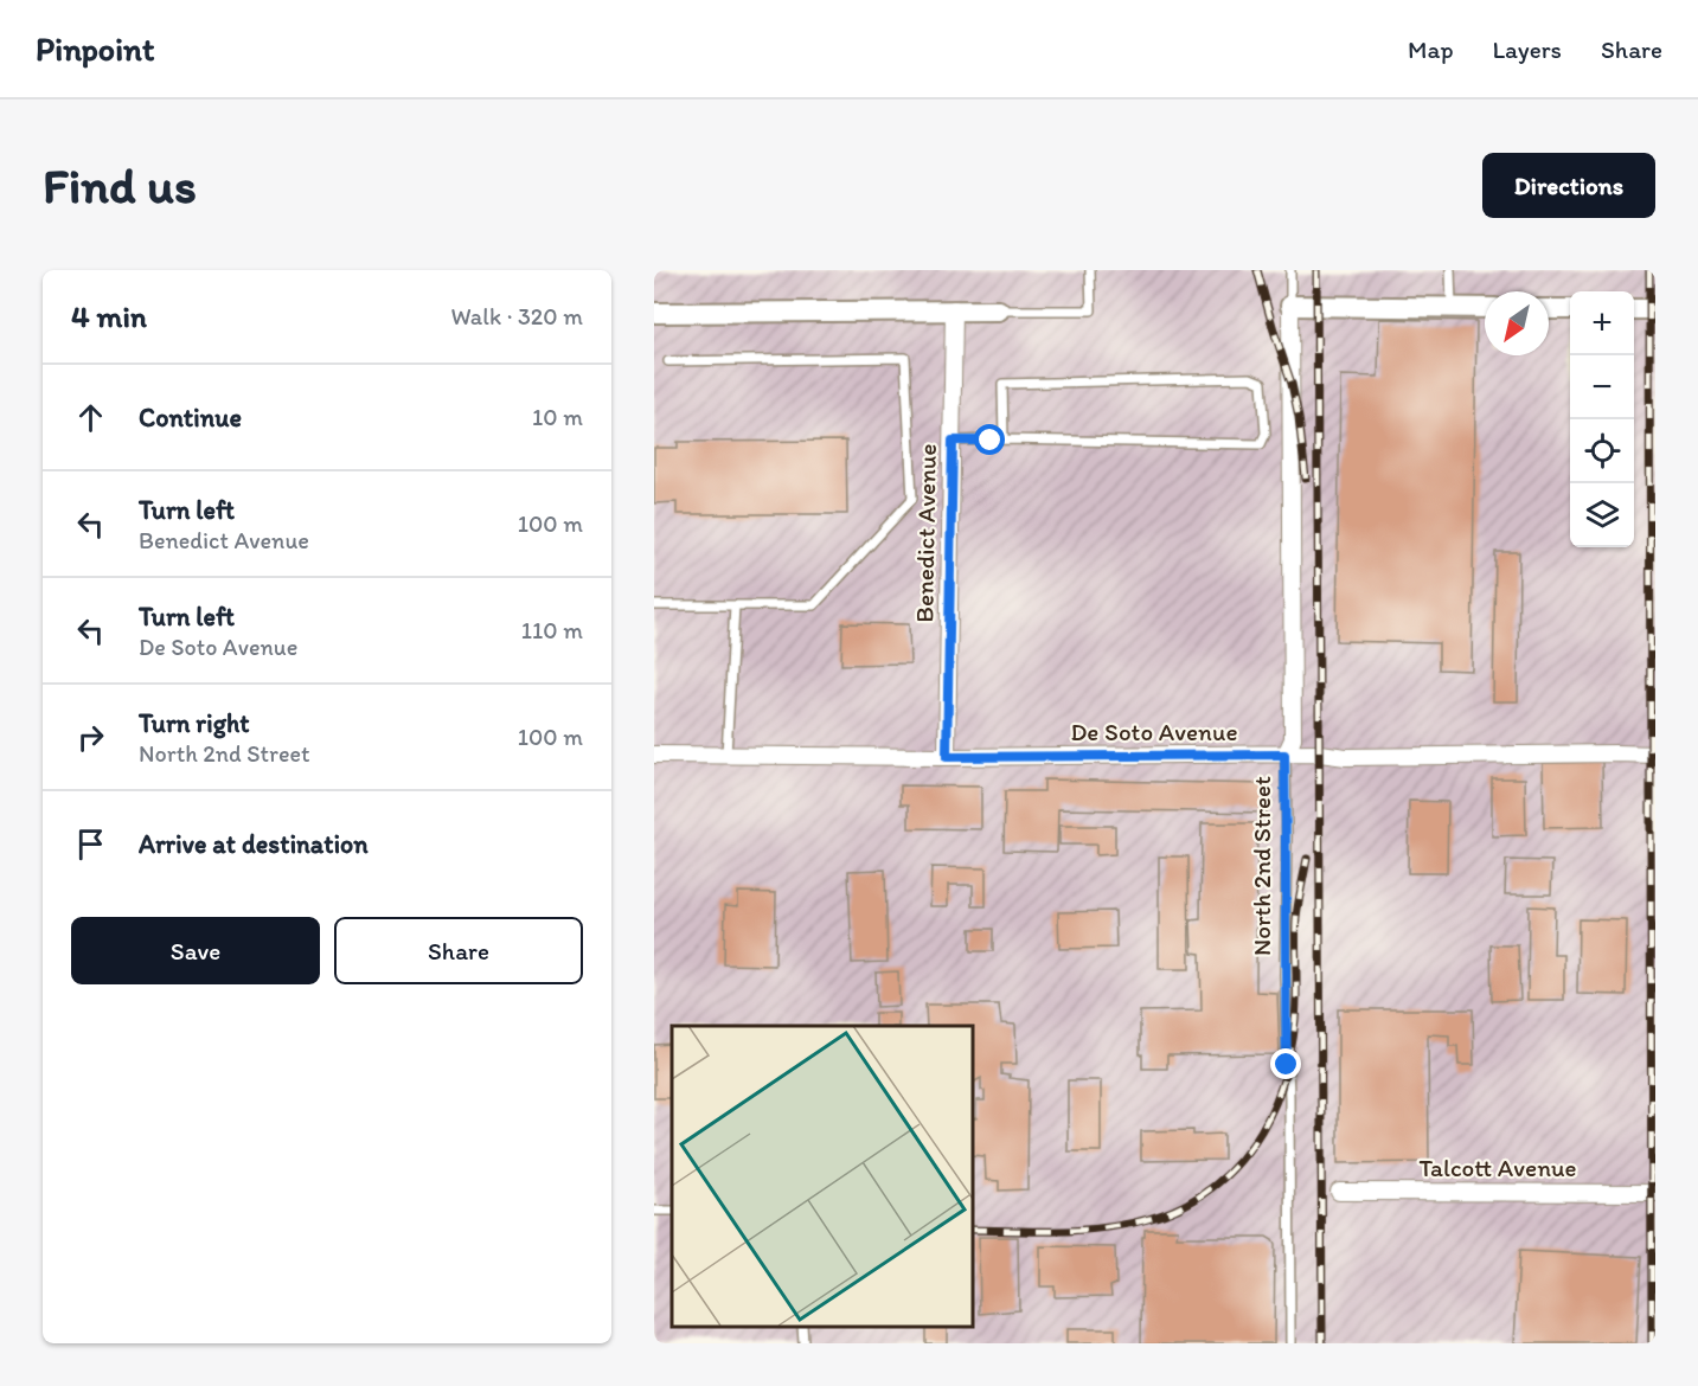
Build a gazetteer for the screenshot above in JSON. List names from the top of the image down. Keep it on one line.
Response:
{"streets":{"street":["Benedict Avenue","De Soto Avenue","North 2nd Street","Talcott Avenue"]},"crossings":[["Benedict Avenue","De Soto Avenue"],["De Soto Avenue","North 2nd Street"]],"north":"bottom left","page":{"header":"Pinpoint","nav":["Map","Layers","Share"],"buttons":["Directions",["Save","Share"]],"title":"Find us","heading":["4 min","Walk · 320 m"],"map_buttons":["+","−"],"list":[["Continue","10 m"],["Turn left","Benedict Avenue","100 m"],["Turn left","De Soto Avenue","110 m"],["Turn right","North 2nd Street","100 m"],"Arrive at destination"]}}
